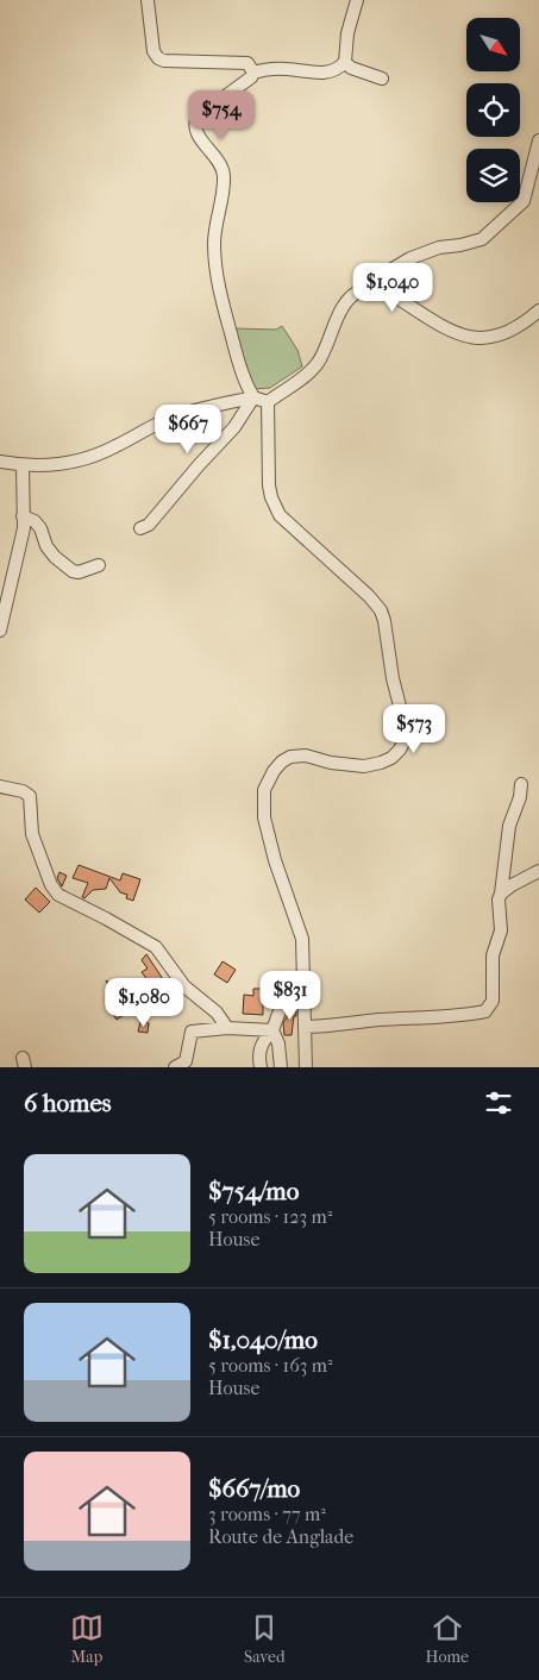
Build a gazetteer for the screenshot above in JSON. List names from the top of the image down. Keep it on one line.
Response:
{"north":"bottom right","page":{"price":["$754","$1,040","$667","$573","$831","$1,080"],"heading":"6 homes","list":[{"name":"$754/mo","note":"5 rooms · 123 m² · House"},{"name":"$1,040/mo","note":"5 rooms · 163 m² · House"},{"name":"$667/mo","note":"3 rooms · 77 m² · Route de Anglade"}],"tabs":["Map","Saved","Home"]}}
